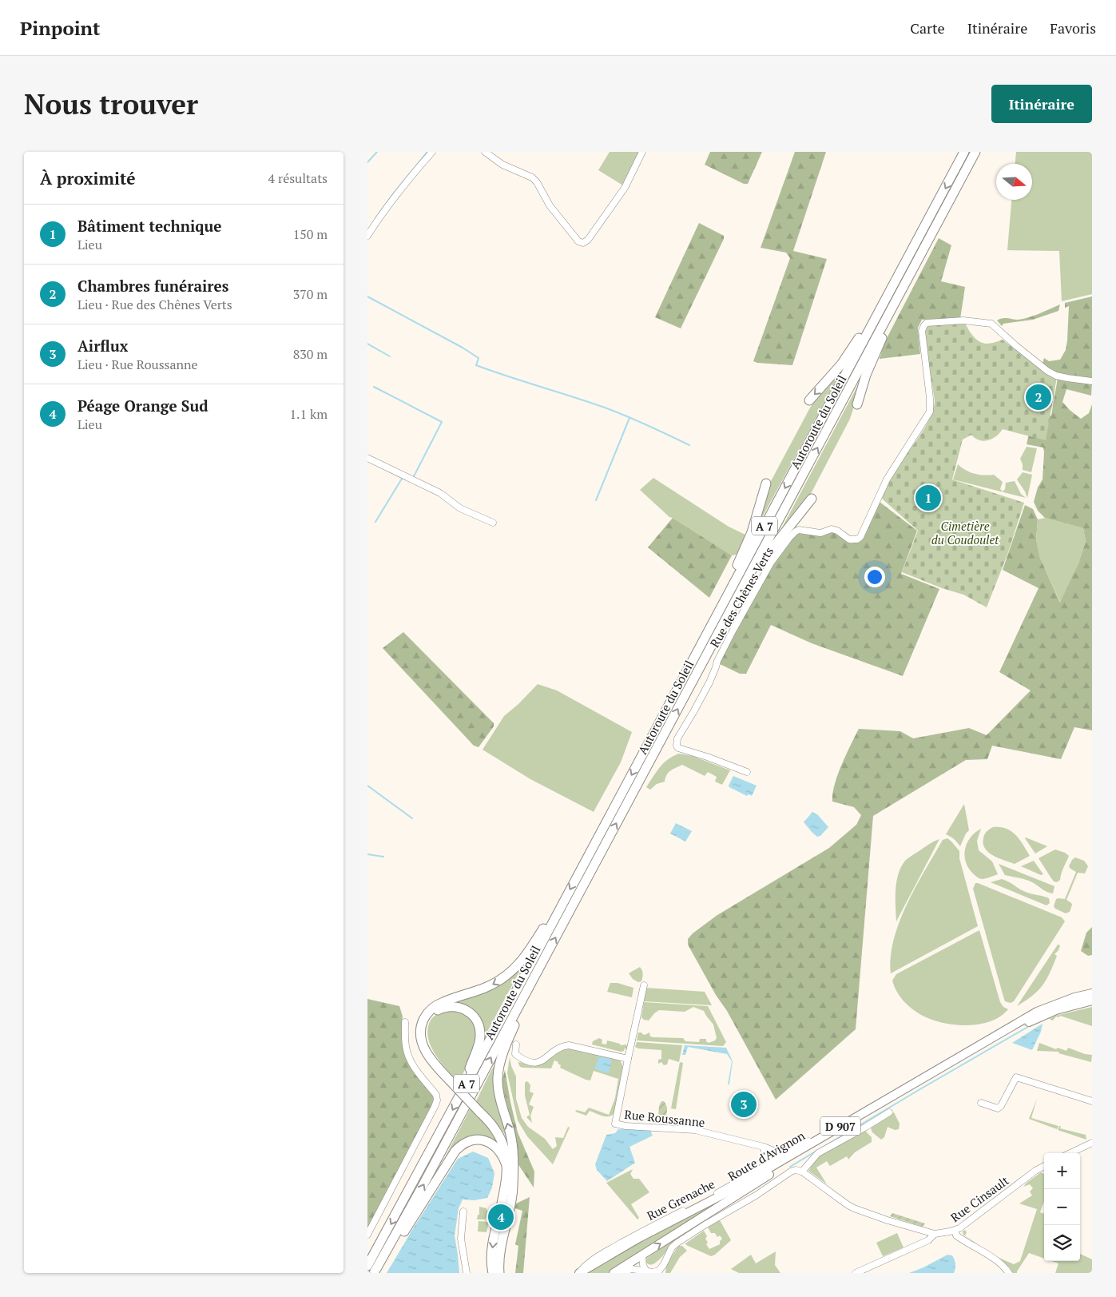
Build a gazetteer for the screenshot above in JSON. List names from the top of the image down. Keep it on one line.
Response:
{"streets":{"highway":["Autoroute du Soleil","A 7"],"main road":["D 907","Route d'Avignon"],"street":["Rue des Chênes Verts","Rue Roussanne","Rue Cinsault","Rue Grenache"]},"crossings":[["Rue Roussanne","Rue Grenache"],["Route d'Avignon","Rue Grenache"]],"parks":["Cimetière du Coudoulet"],"north":"right","page":{"header":"Pinpoint","nav":["Carte","Itinéraire","Favoris"],"buttons":"Itinéraire","title":"Nous trouver","heading":["À proximité","4 résultats"],"list":[{"mark":"1","name":"Bâtiment technique","note":"Lieu","value":"150 m"},{"mark":"2","name":"Chambres funéraires","note":"Lieu · Rue des Chênes Verts","value":"370 m"},{"mark":"3","name":"Airflux","note":"Lieu · Rue Roussanne","value":"830 m"},{"mark":"4","name":"Péage Orange Sud","note":"Lieu","value":"1.1 km"}],"pins":["2","1","3","4"],"map_buttons":["+","−"]}}
